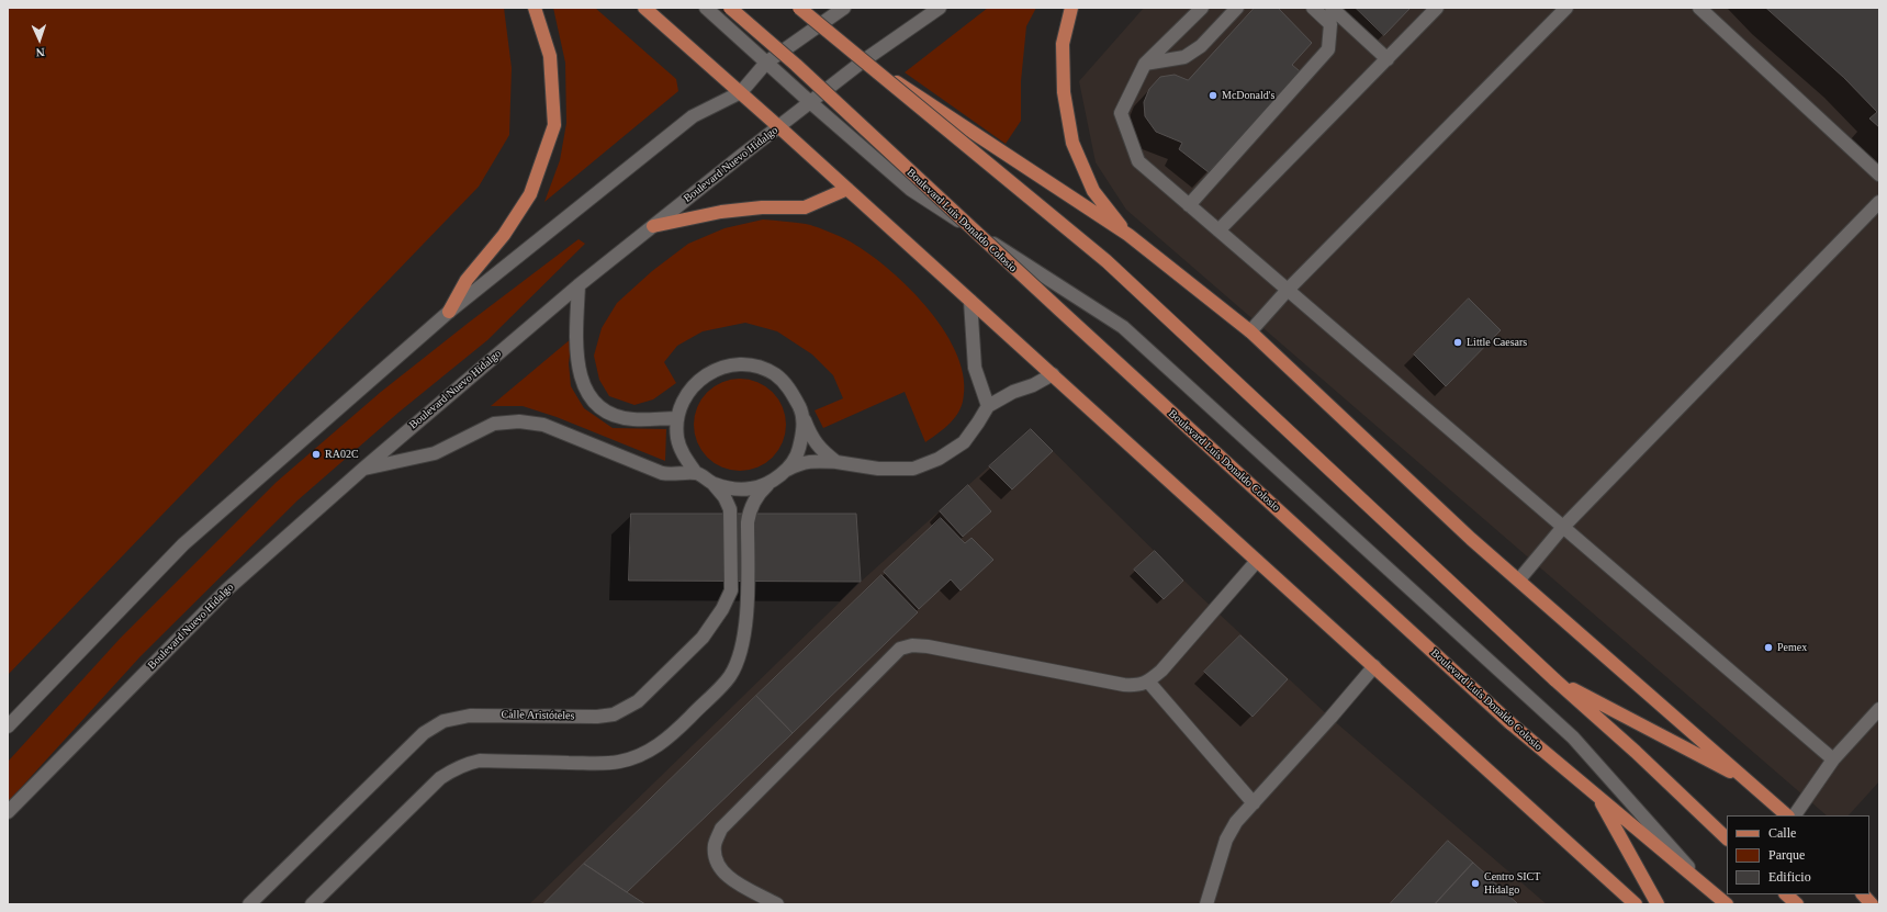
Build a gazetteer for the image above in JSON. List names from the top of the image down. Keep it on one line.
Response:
{"streets":{"main road":["Boulevard Luis Donaldo Colosio"],"street":["Boulevard Nuevo Hidalgo","Calle Aristóteles"]},"places":["McDonald's","Little Caesars","RA02C","Pemex","Centro SICT Hidalgo"],"legend":["Calle","Parque","Edificio"],"north":"bottom"}
